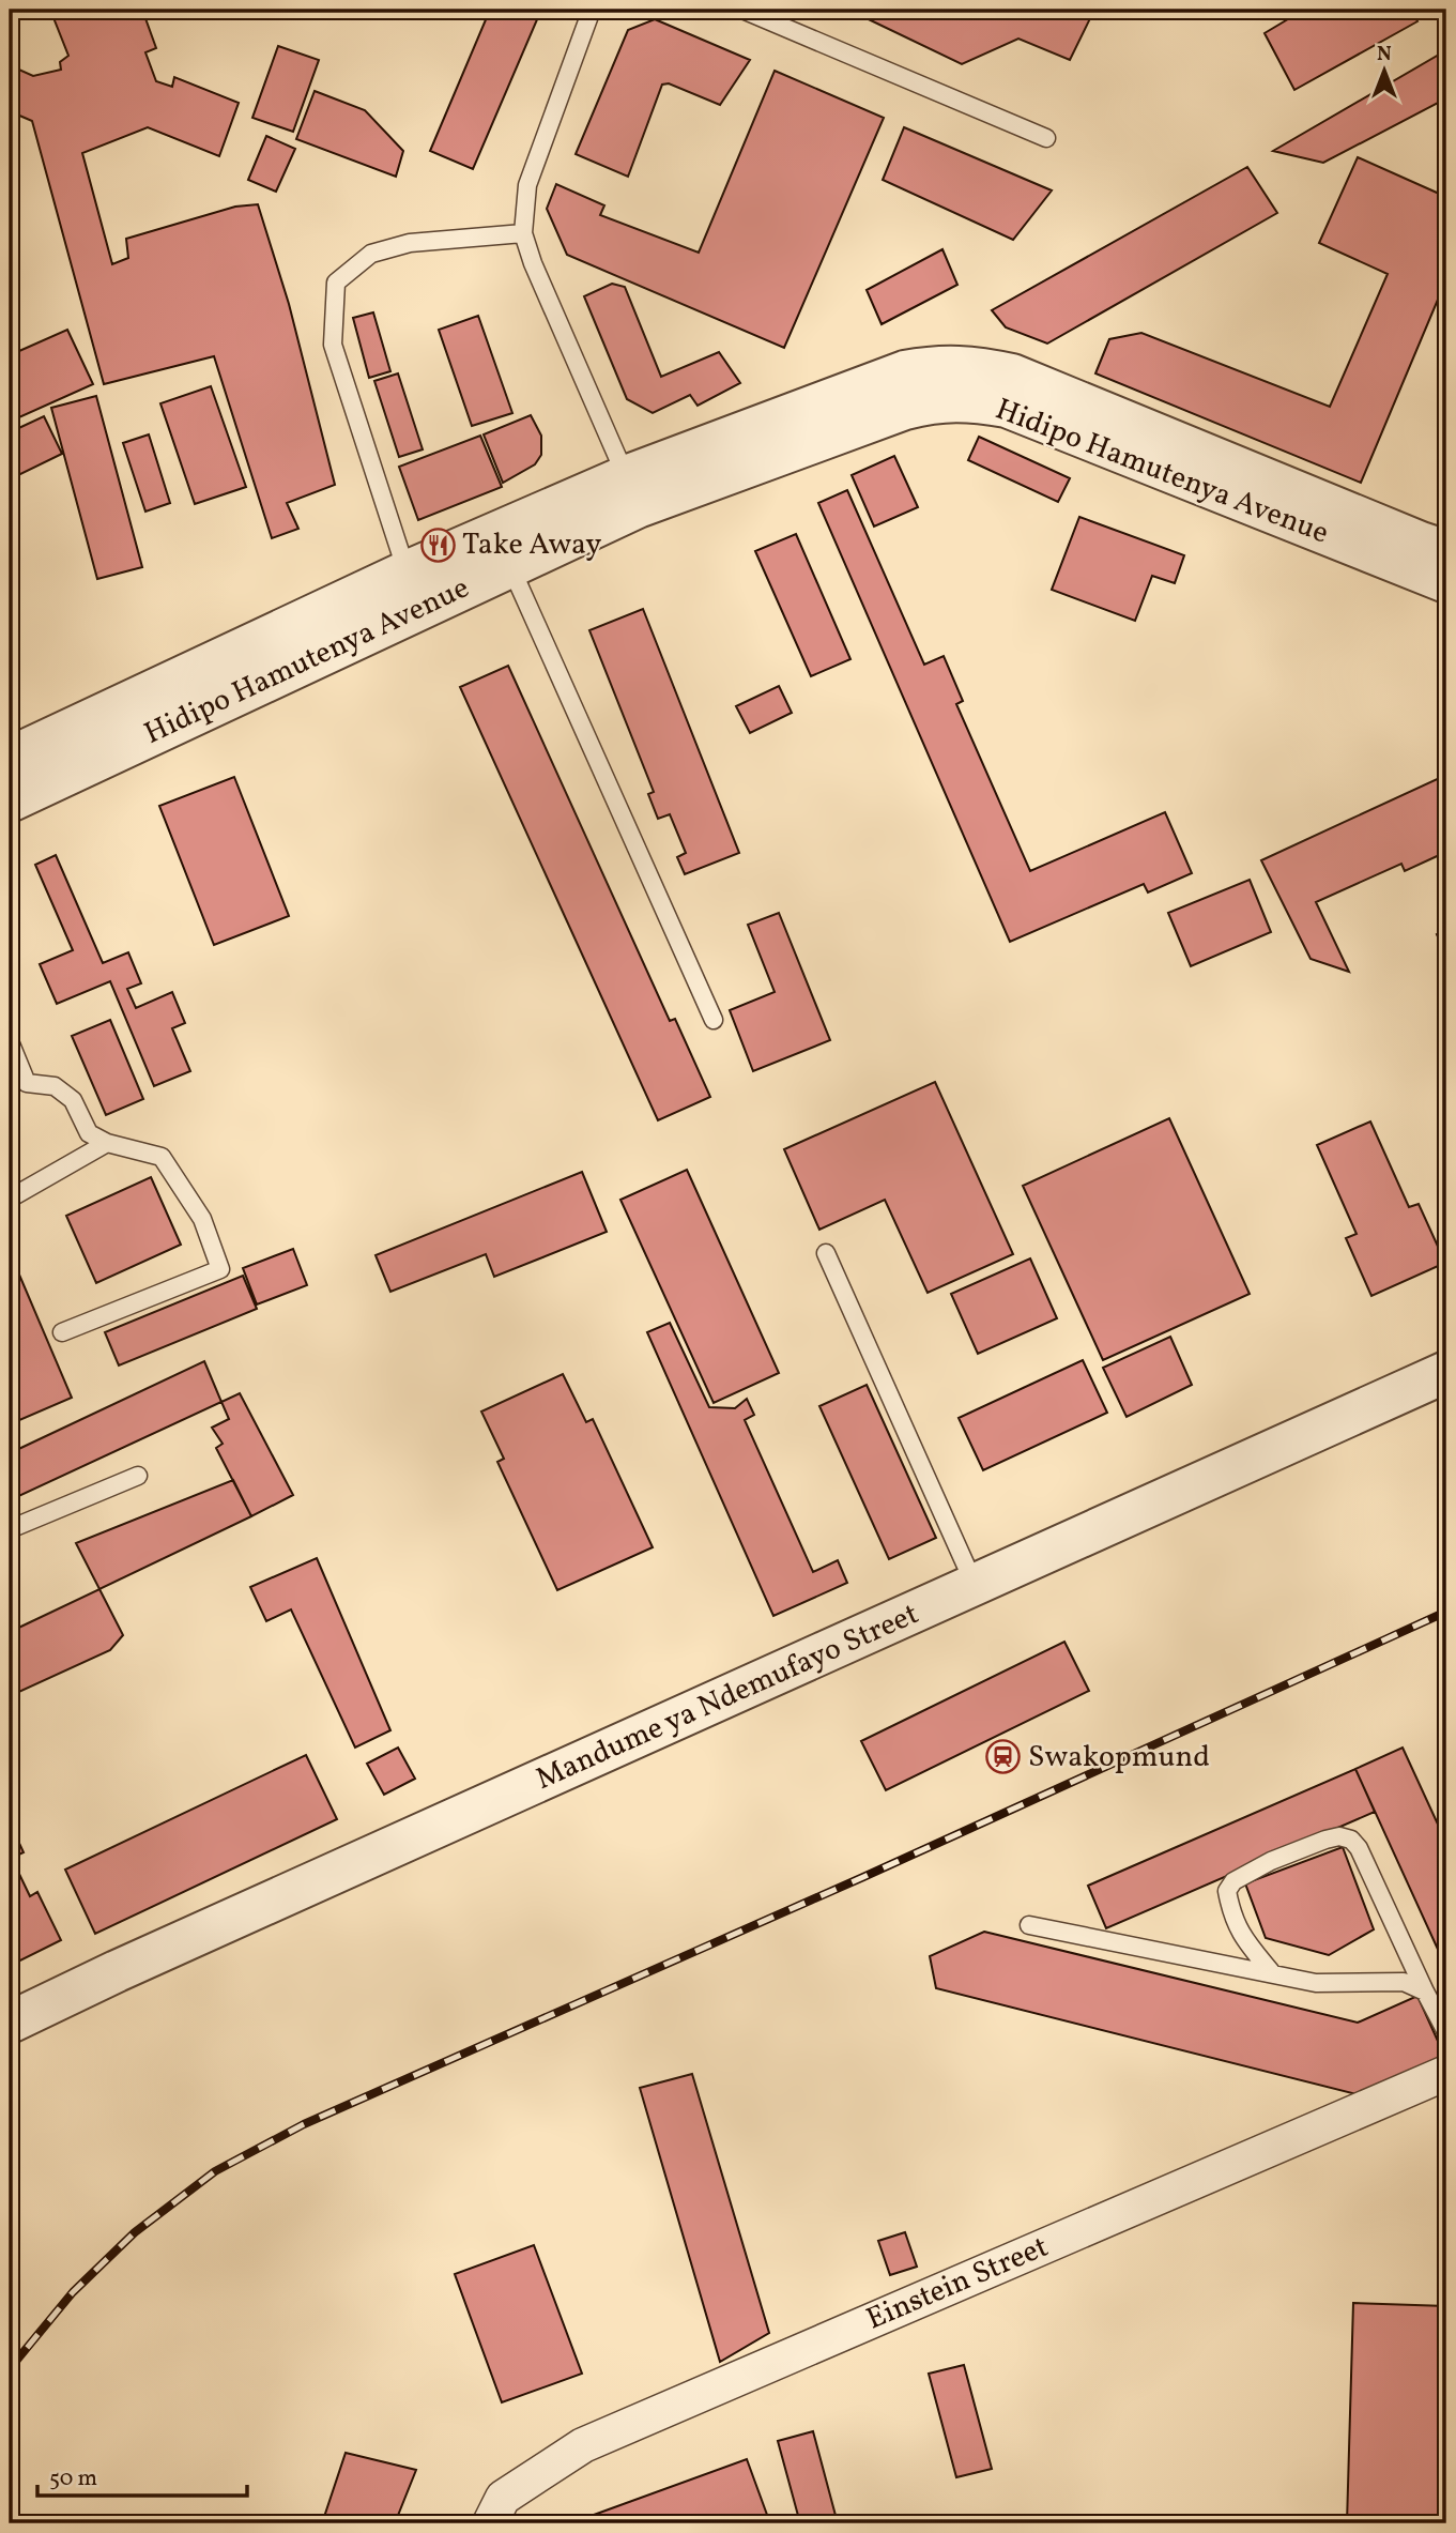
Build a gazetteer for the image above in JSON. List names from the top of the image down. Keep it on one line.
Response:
{"streets":{"street":["Hidipo Hamutenya Avenue","Mandume ya Ndemufayo Street","Einstein Street"]},"places":{"restaurant":["Take Away"],"station":["Swakopmund"]},"scale_bar":"50 m","north":"top"}
